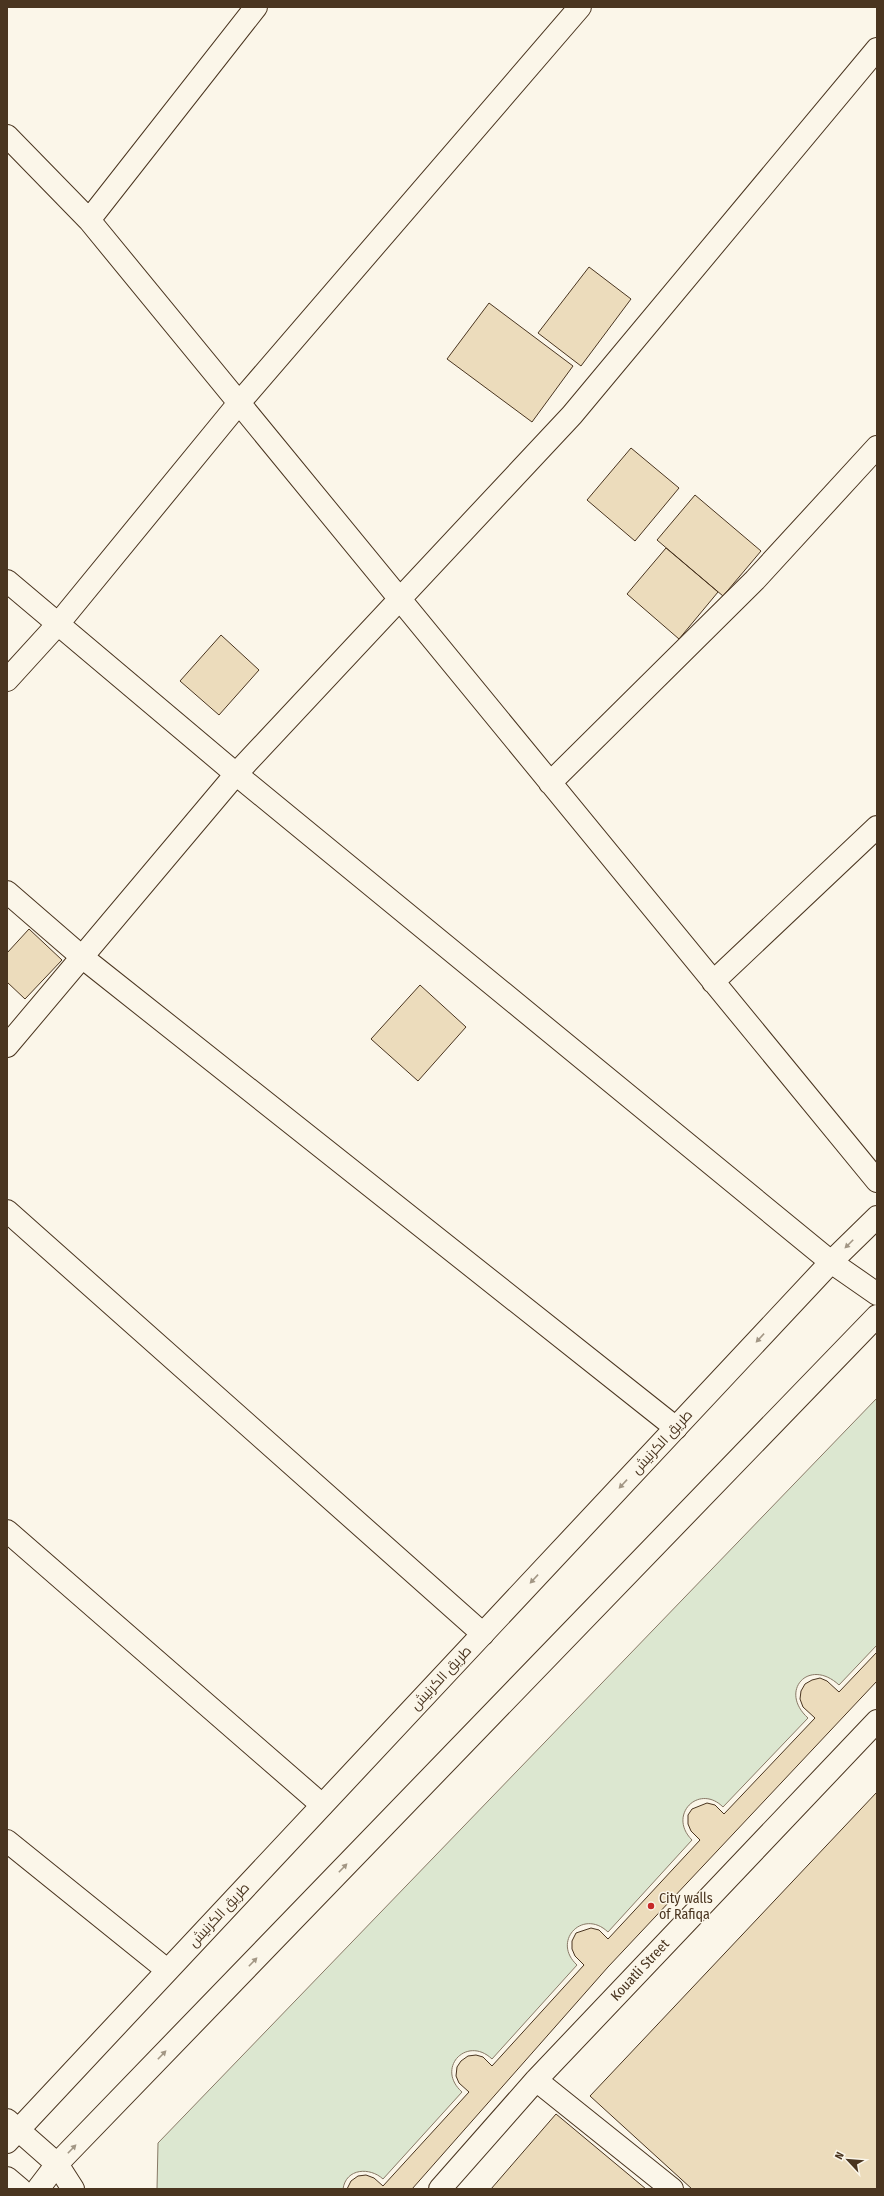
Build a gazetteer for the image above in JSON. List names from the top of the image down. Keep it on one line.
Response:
{"streets":{"street":["طريق الكرنيش","Kouatli Street"]},"places":["City walls of Rafiqa"],"north":"top left"}
